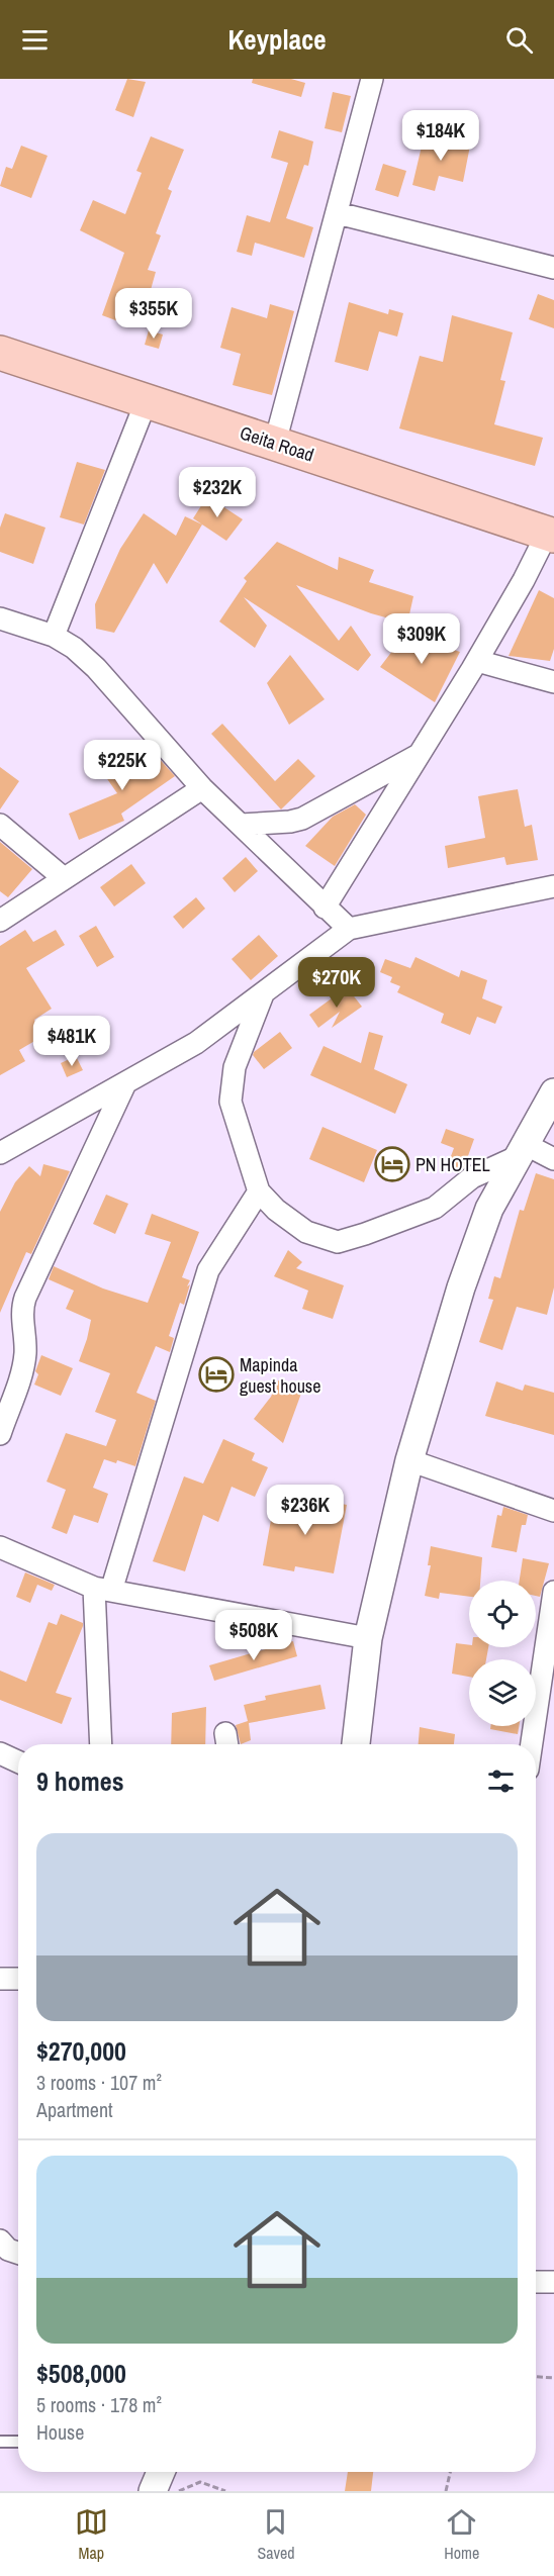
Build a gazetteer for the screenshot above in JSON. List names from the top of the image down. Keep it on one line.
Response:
{"streets":{"highway":["Geita Road"]},"places":{"hotel":["PN HOTEL","Mapinda guest house"]},"page":{"header":"Keyplace","price":["$184K","$355K","$232K","$309K","$225K","$270K","$481K","$236K","$508K"],"heading":"9 homes","list":[{"name":"$270,000","note":"3 rooms · 107 m² · Apartment"},{"name":"$508,000","note":"5 rooms · 178 m² · House"}],"tabs":["Map","Saved","Home"]}}
